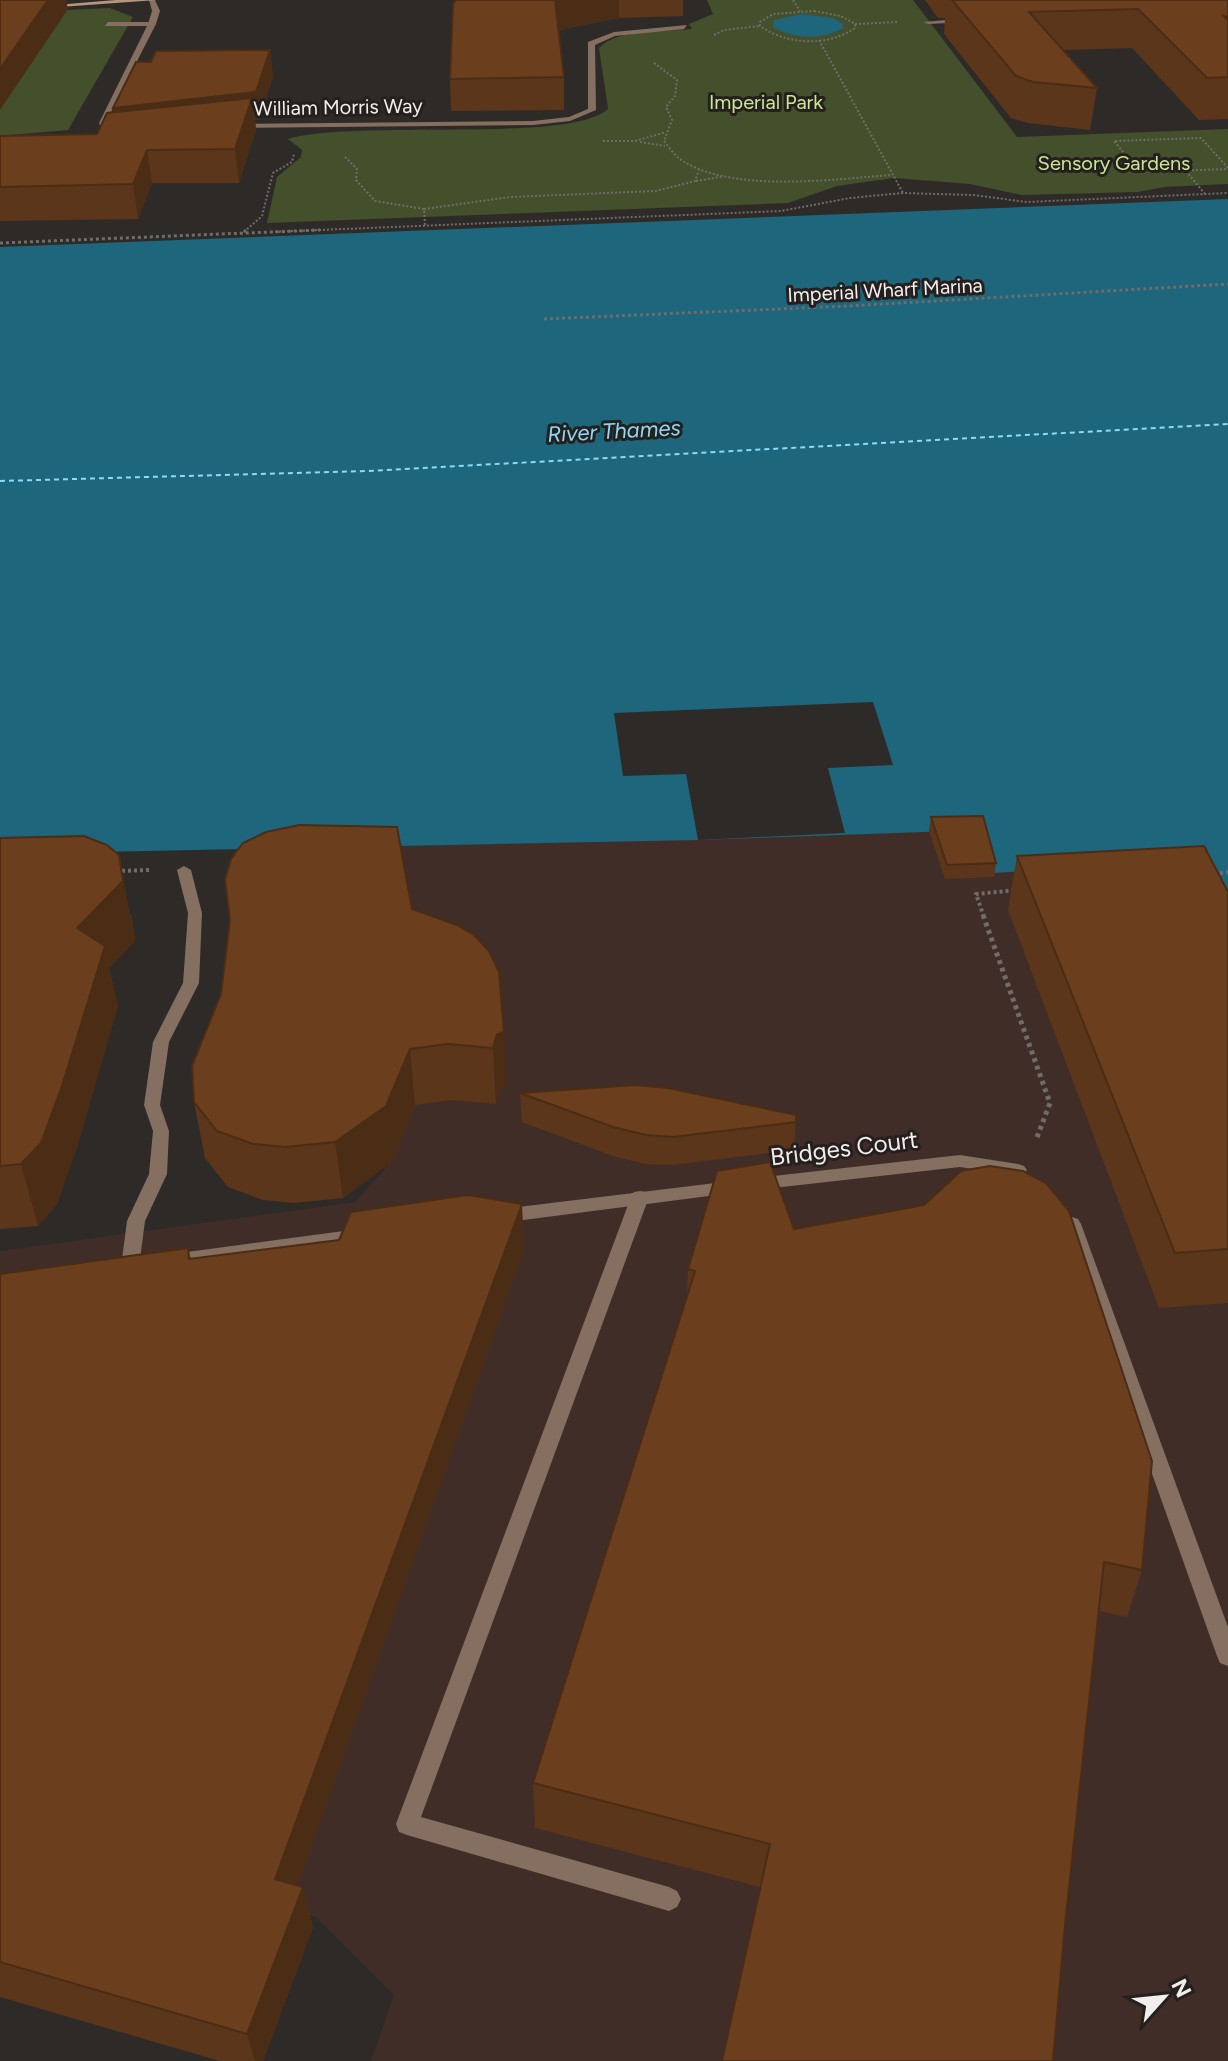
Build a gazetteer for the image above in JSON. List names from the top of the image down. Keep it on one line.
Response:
{"streets":{"street":["William Morris Way","Bridges Court"],"path":["Imperial Wharf Marina"]},"water":["River Thames"],"parks":["Imperial Park","Sensory Gardens"],"north":"top right"}
